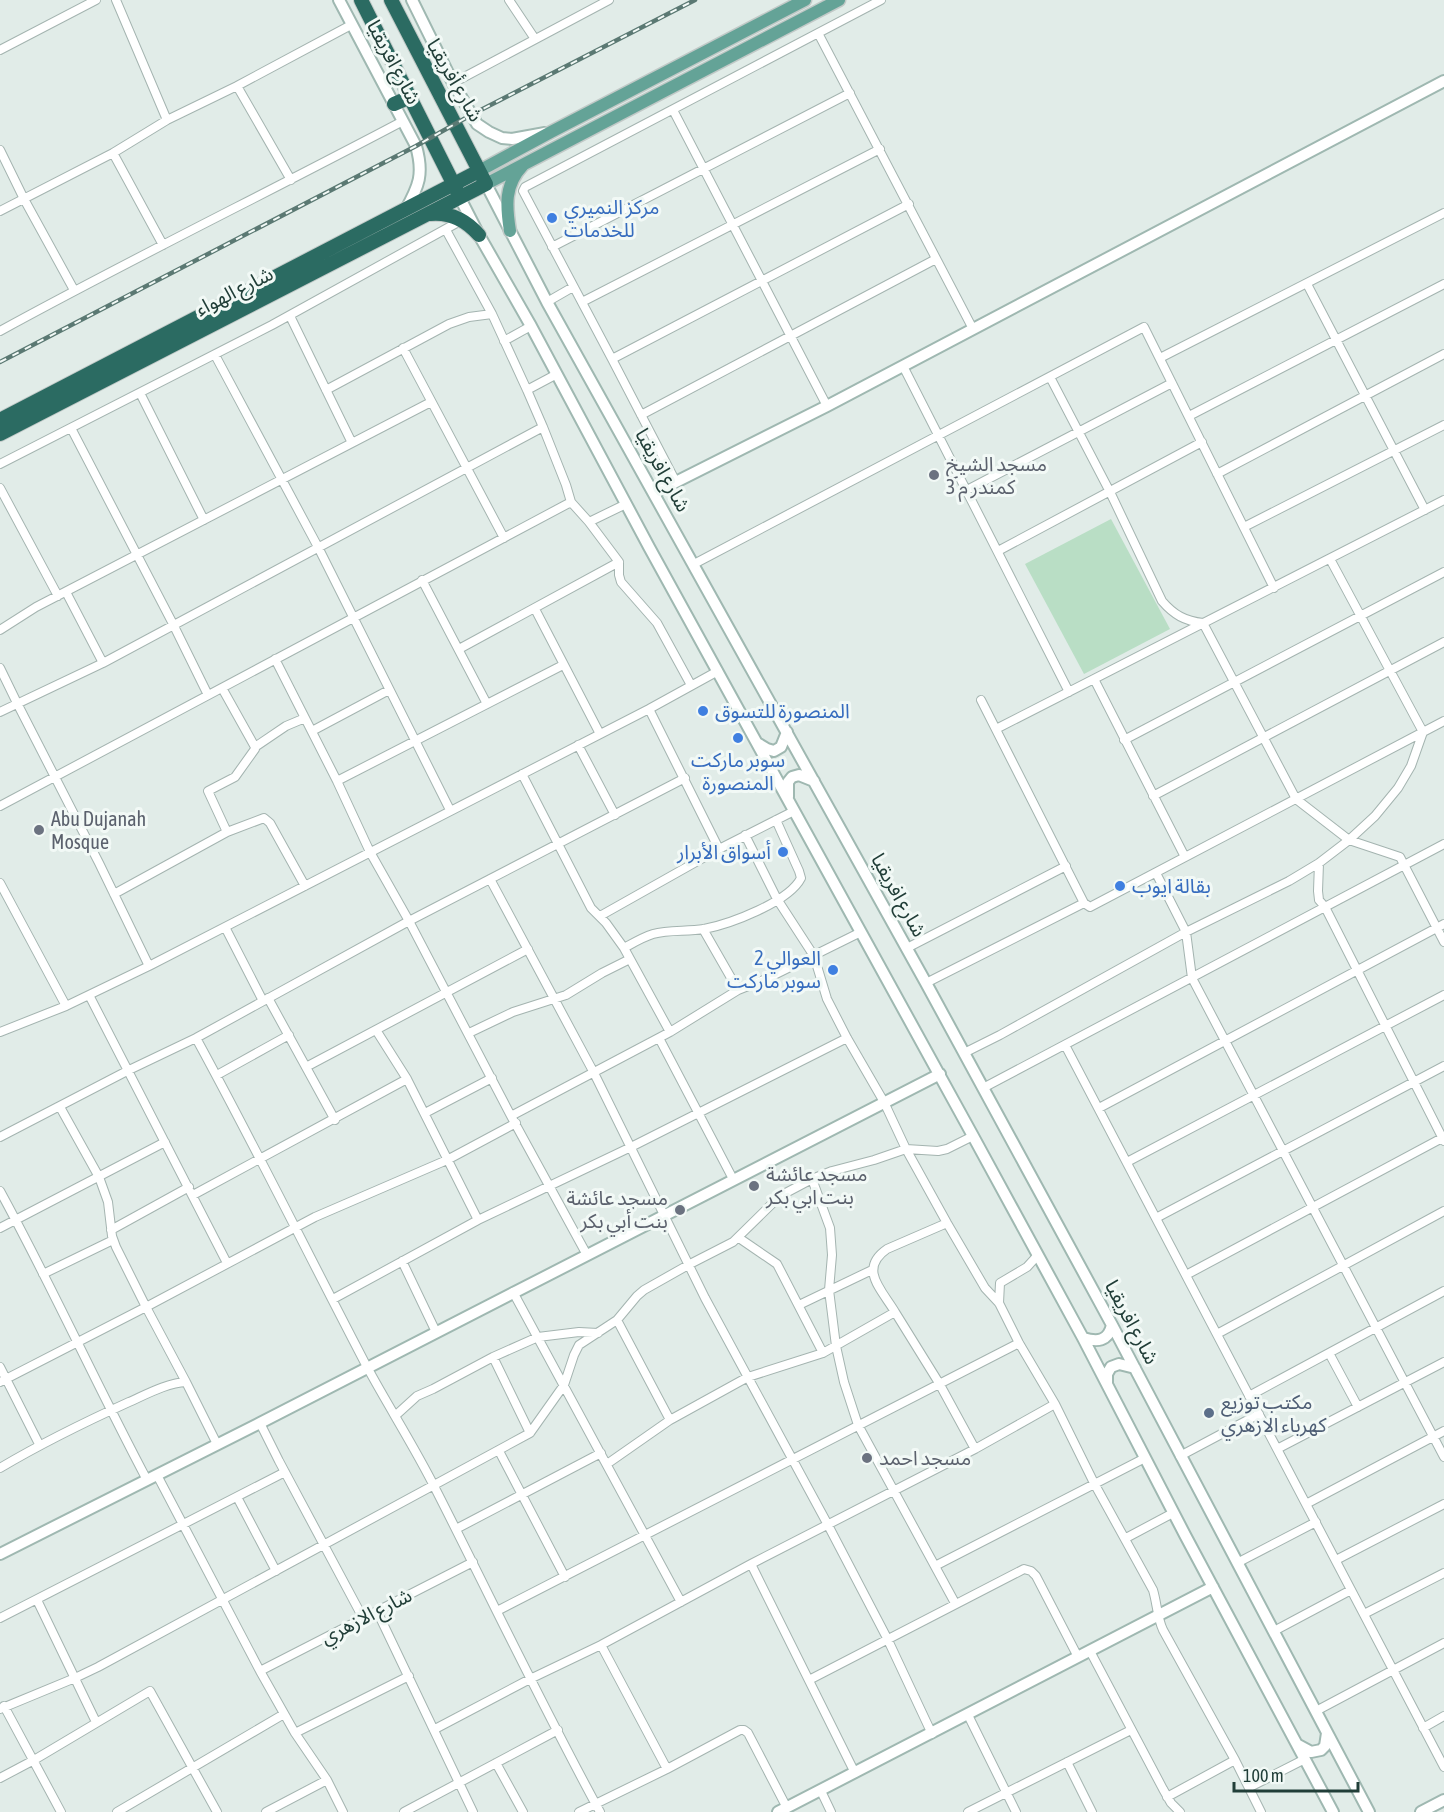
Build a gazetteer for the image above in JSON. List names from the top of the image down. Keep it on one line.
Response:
{"streets":{"highway":["شارع افريقيا","شارع الهواء"],"street":["شارع أفريقيا","شارع الازهري"]},"crossings":[["شارع افريقيا","شارع الهواء"]],"places":["مركز النميري للخدمات","مسجد الشيخ كمندر م 3","المنصورة للتسوق","سوبر ماركت المنصورة","Abu Dujanah Mosque","أسواق الأبرار","بقالة ايوب","العوالي 2 سوبر ماركت","مسجد عائشة بنت ابي بكر","مسجد عائشة بنت أبي بكر","مكتب توزيع كهرباء الازهري","مسجد احمد"],"scale_bar":"100 m"}
